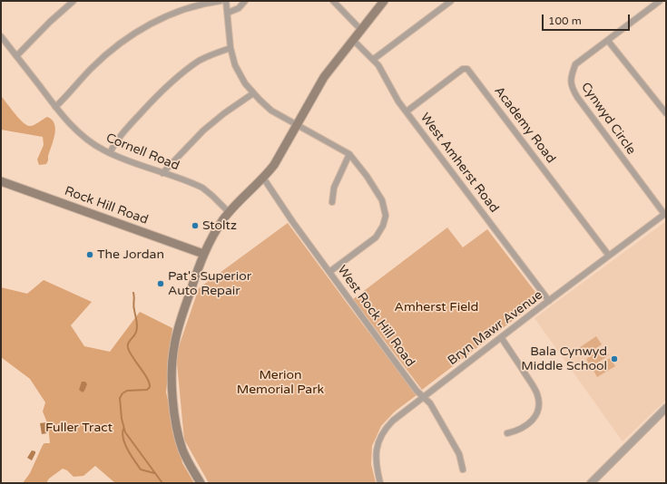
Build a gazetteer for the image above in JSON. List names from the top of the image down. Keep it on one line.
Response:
{"streets":{"main road":["Rock Hill Road"],"street":["Cynwyd Circle","Academy Road","Cornell Road","West Amherst Road","West Rock Hill Road","Bryn Mawr Avenue"]},"crossings":[["Cynwyd Circle","Bryn Mawr Avenue"],["Academy Road","West Amherst Road"],["Academy Road","Bryn Mawr Avenue"],["West Amherst Road","Bryn Mawr Avenue"],["West Rock Hill Road","Bryn Mawr Avenue"]],"parks":["Amherst Field","Merion Memorial Park","Fuller Tract"],"places":["Stoltz","The Jordan","Pat's Superior Auto Repair","Bala Cynwyd Middle School"],"scale_bar":"100 m"}
